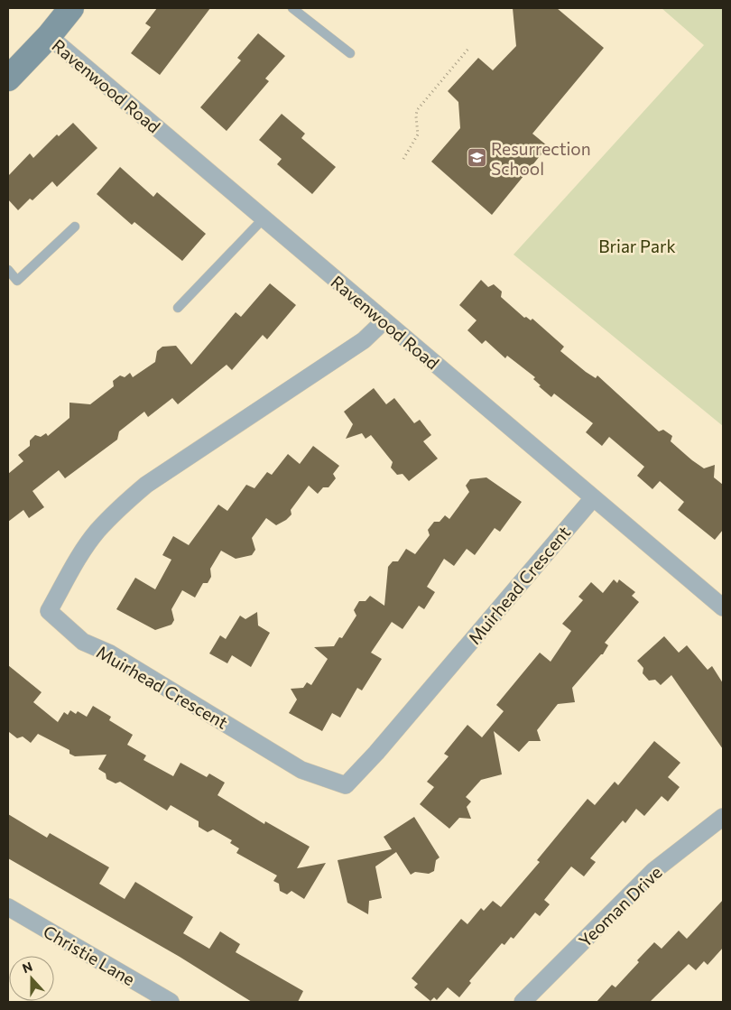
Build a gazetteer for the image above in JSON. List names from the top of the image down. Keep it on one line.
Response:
{"streets":{"street":["Ravenwood Road","Muirhead Crescent","Yeoman Drive","Christie Lane"]},"crossings":[["Ravenwood Road","Muirhead Crescent"]],"parks":["Briar Park"],"places":{"school or university":["Resurrection School"]},"north":"top"}
